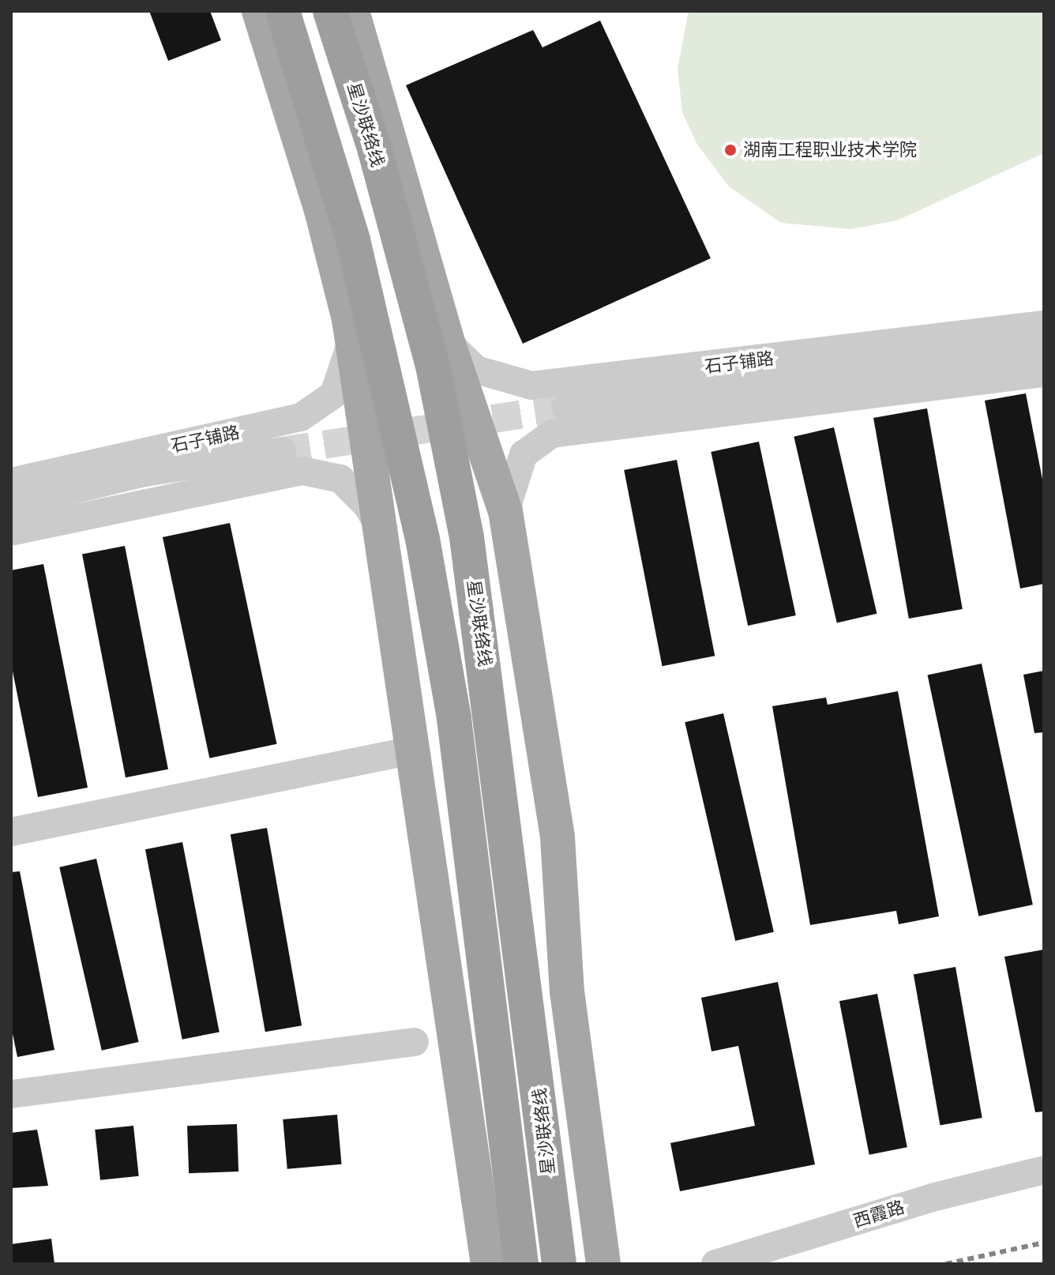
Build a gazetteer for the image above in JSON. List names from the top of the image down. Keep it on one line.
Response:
{"streets":{"highway":["星沙联络线"],"street":["石子铺路","西霞路"]},"places":["湖南工程职业技术学院"]}
